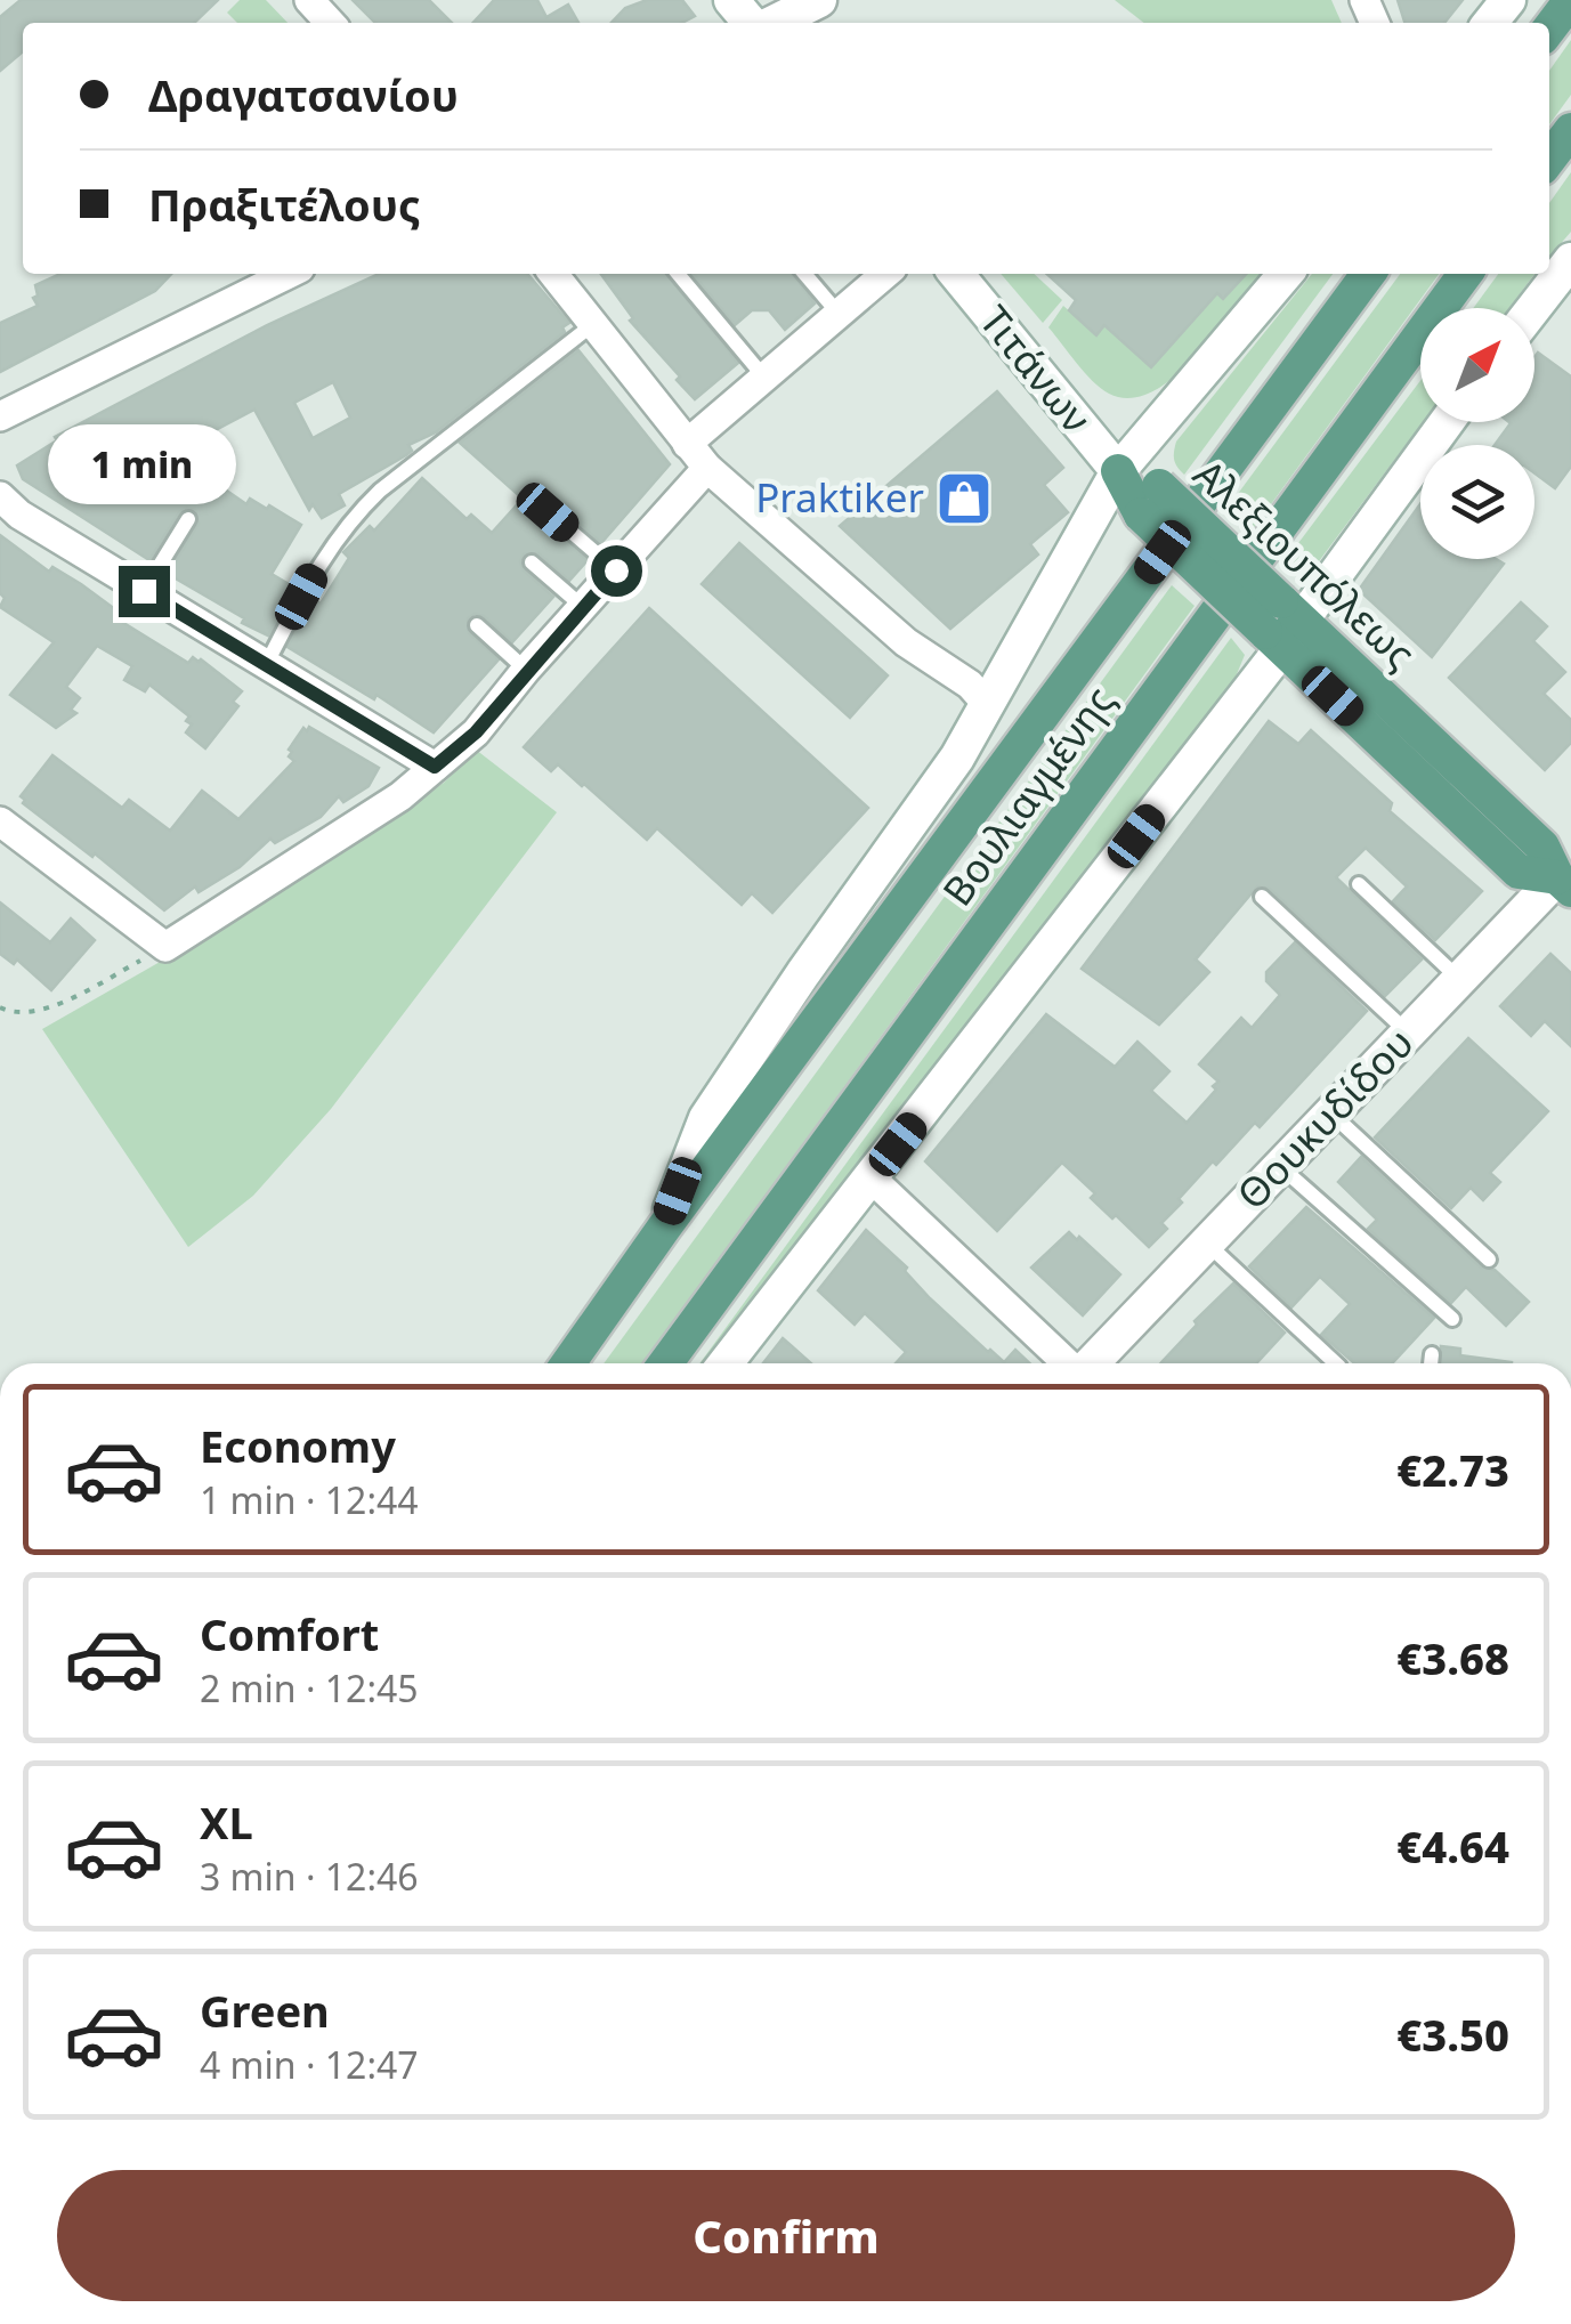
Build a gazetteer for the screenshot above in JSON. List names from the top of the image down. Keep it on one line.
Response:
{"streets":{"main road":["Τιτάνων","Αλεξιουπόλεως","Βουλιαγμένης","Θουκυδίδου"]},"crossings":[["Τιτάνων","Αλεξιουπόλεως"],["Τιτάνων","Βουλιαγμένης"],["Αλεξιουπόλεως","Βουλιαγμένης"],["Αλεξιουπόλεως","Θουκυδίδου"]],"places":{"shop":["Praktiker"]},"north":"top right","page":{"banner":["Δραγατσανίου","Πραξιτέλους"],"bubble":"1 min","list":[{"name":"Economy","note":"1 min · 12:44","value":"€2.73"},{"name":"Comfort","note":"2 min · 12:45","value":"€3.68"},{"name":"XL","note":"3 min · 12:46","value":"€4.64"},{"name":"Green","note":"4 min · 12:47","value":"€3.50"}],"buttons":"Confirm"}}
